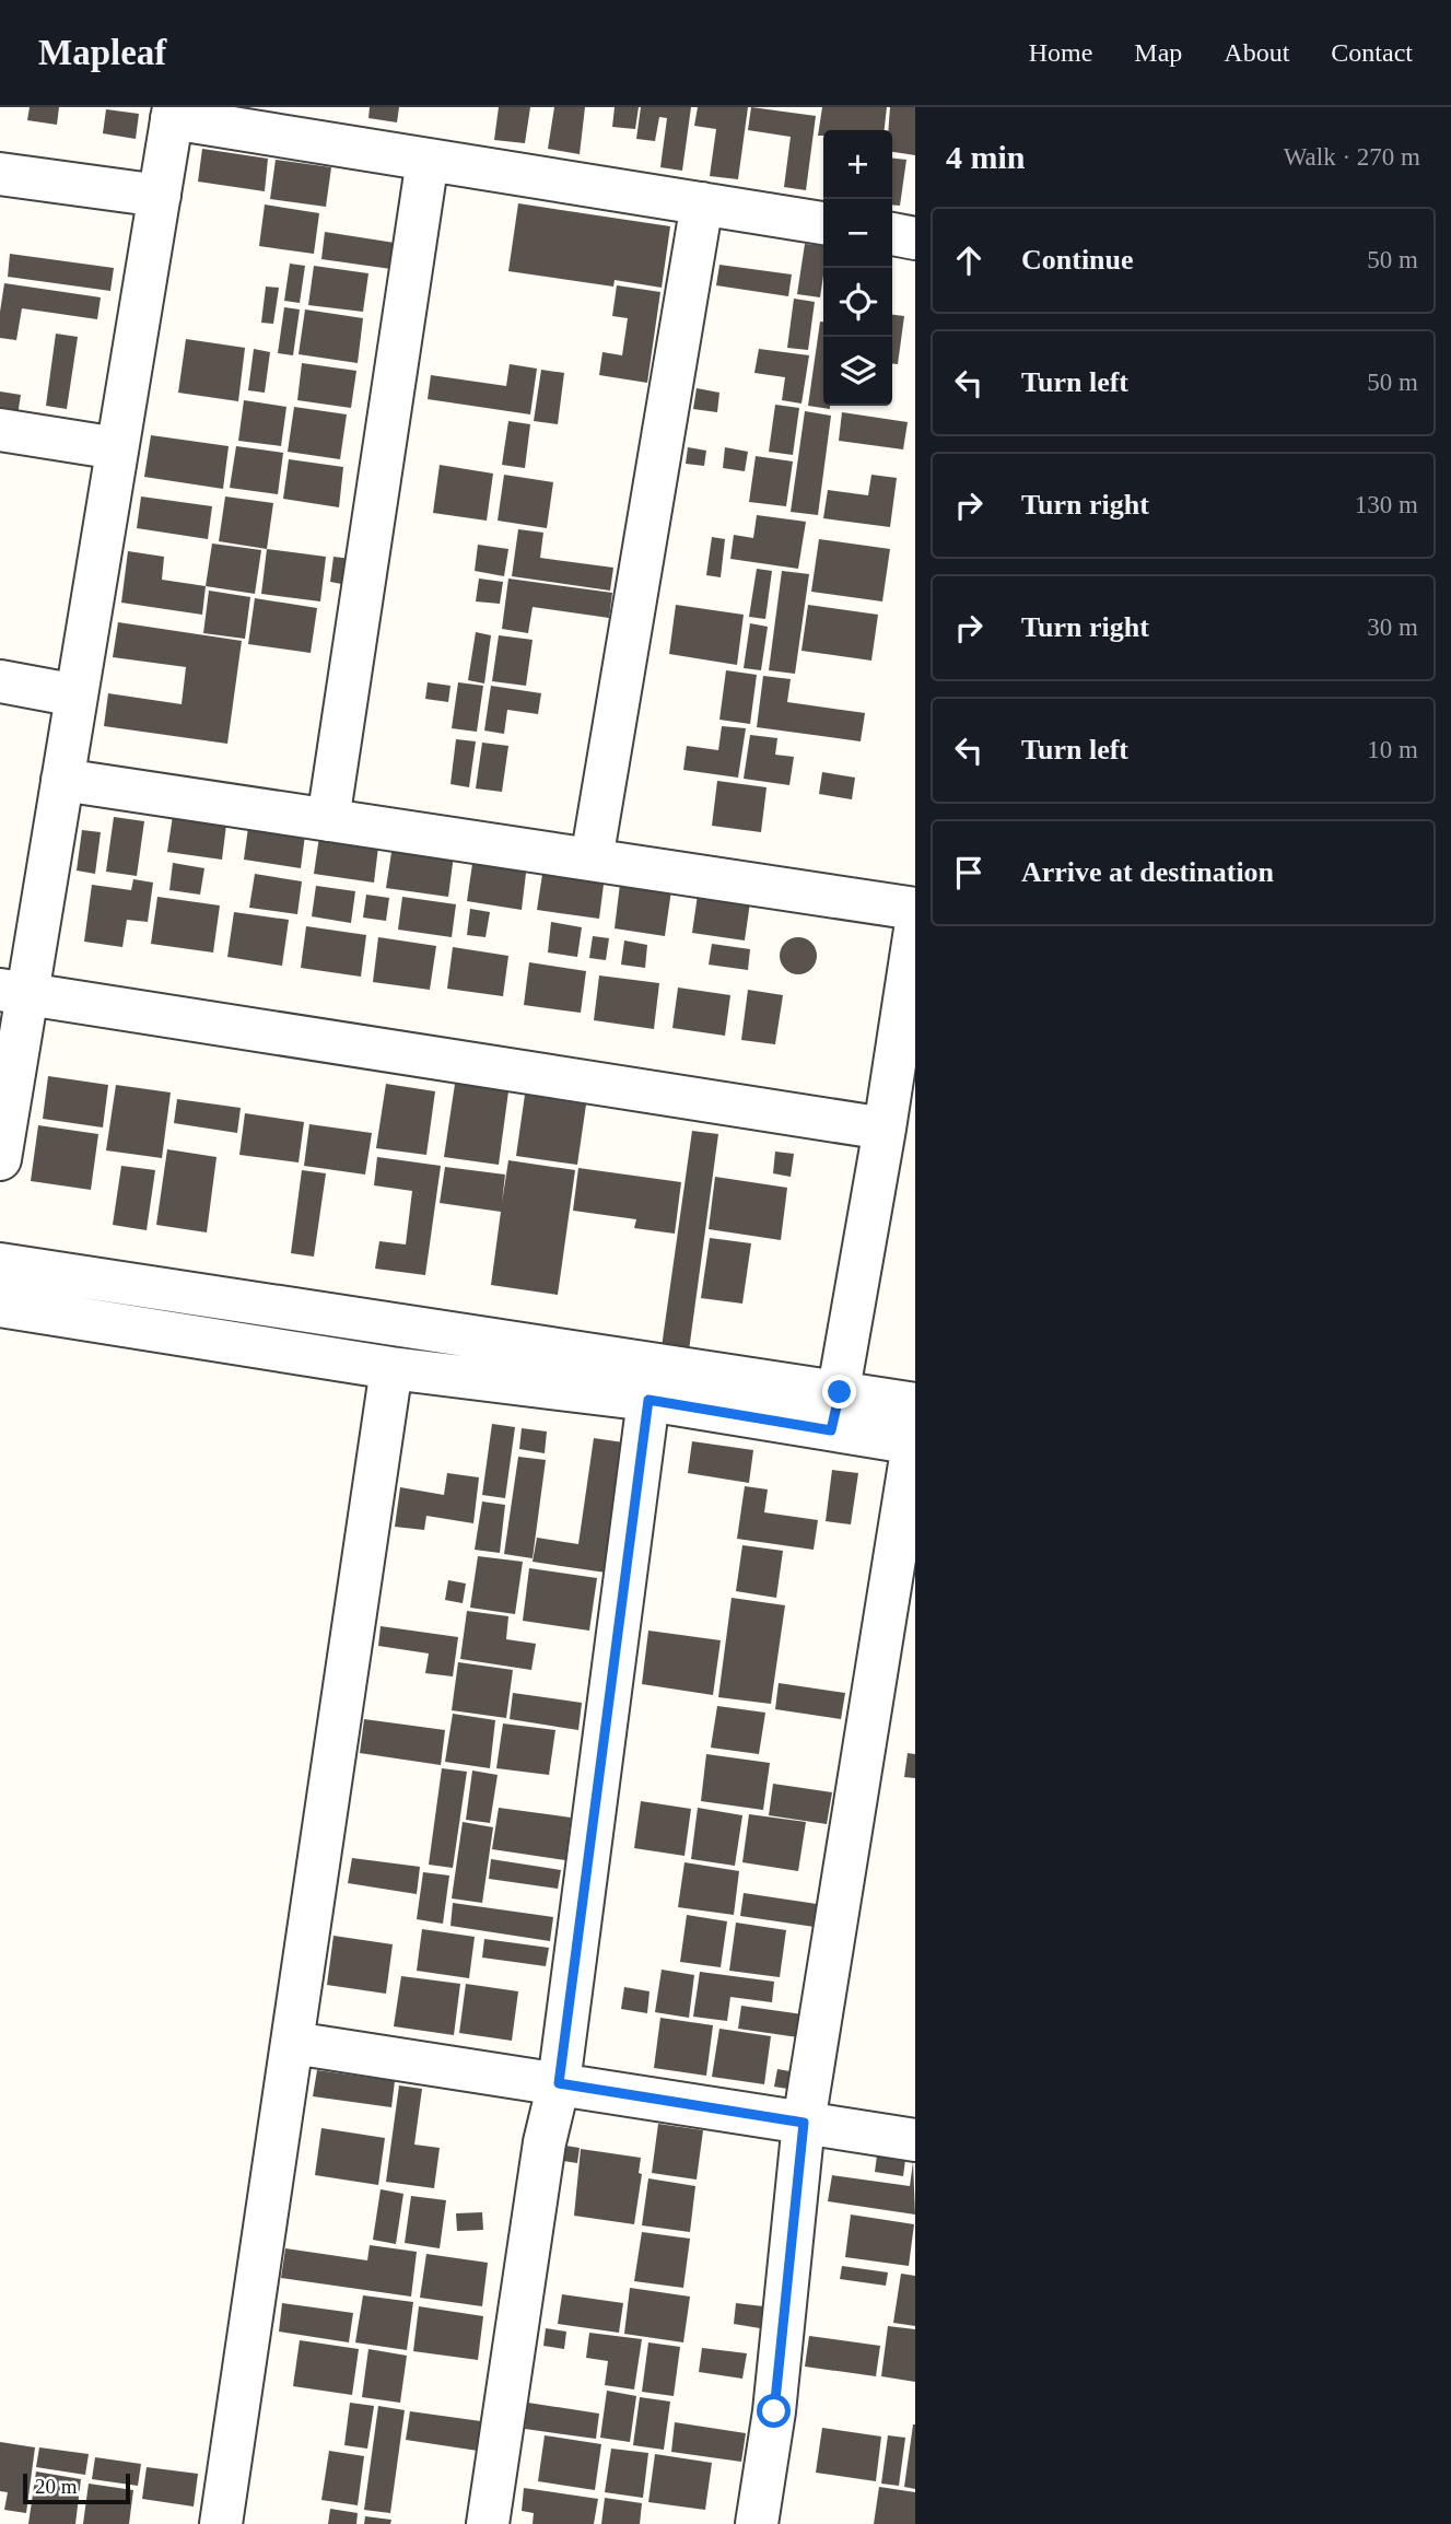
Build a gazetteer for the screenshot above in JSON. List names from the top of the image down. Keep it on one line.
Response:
{"scale_bar":"20 m","page":{"header":"Mapleaf","nav":["Home","Map","About","Contact"],"heading":["4 min","Walk · 270 m"],"map_buttons":["+","−"],"list":[["Continue","50 m"],["Turn left","50 m"],["Turn right","130 m"],["Turn right","30 m"],["Turn left","10 m"],"Arrive at destination"],"scale":"20 m"}}
